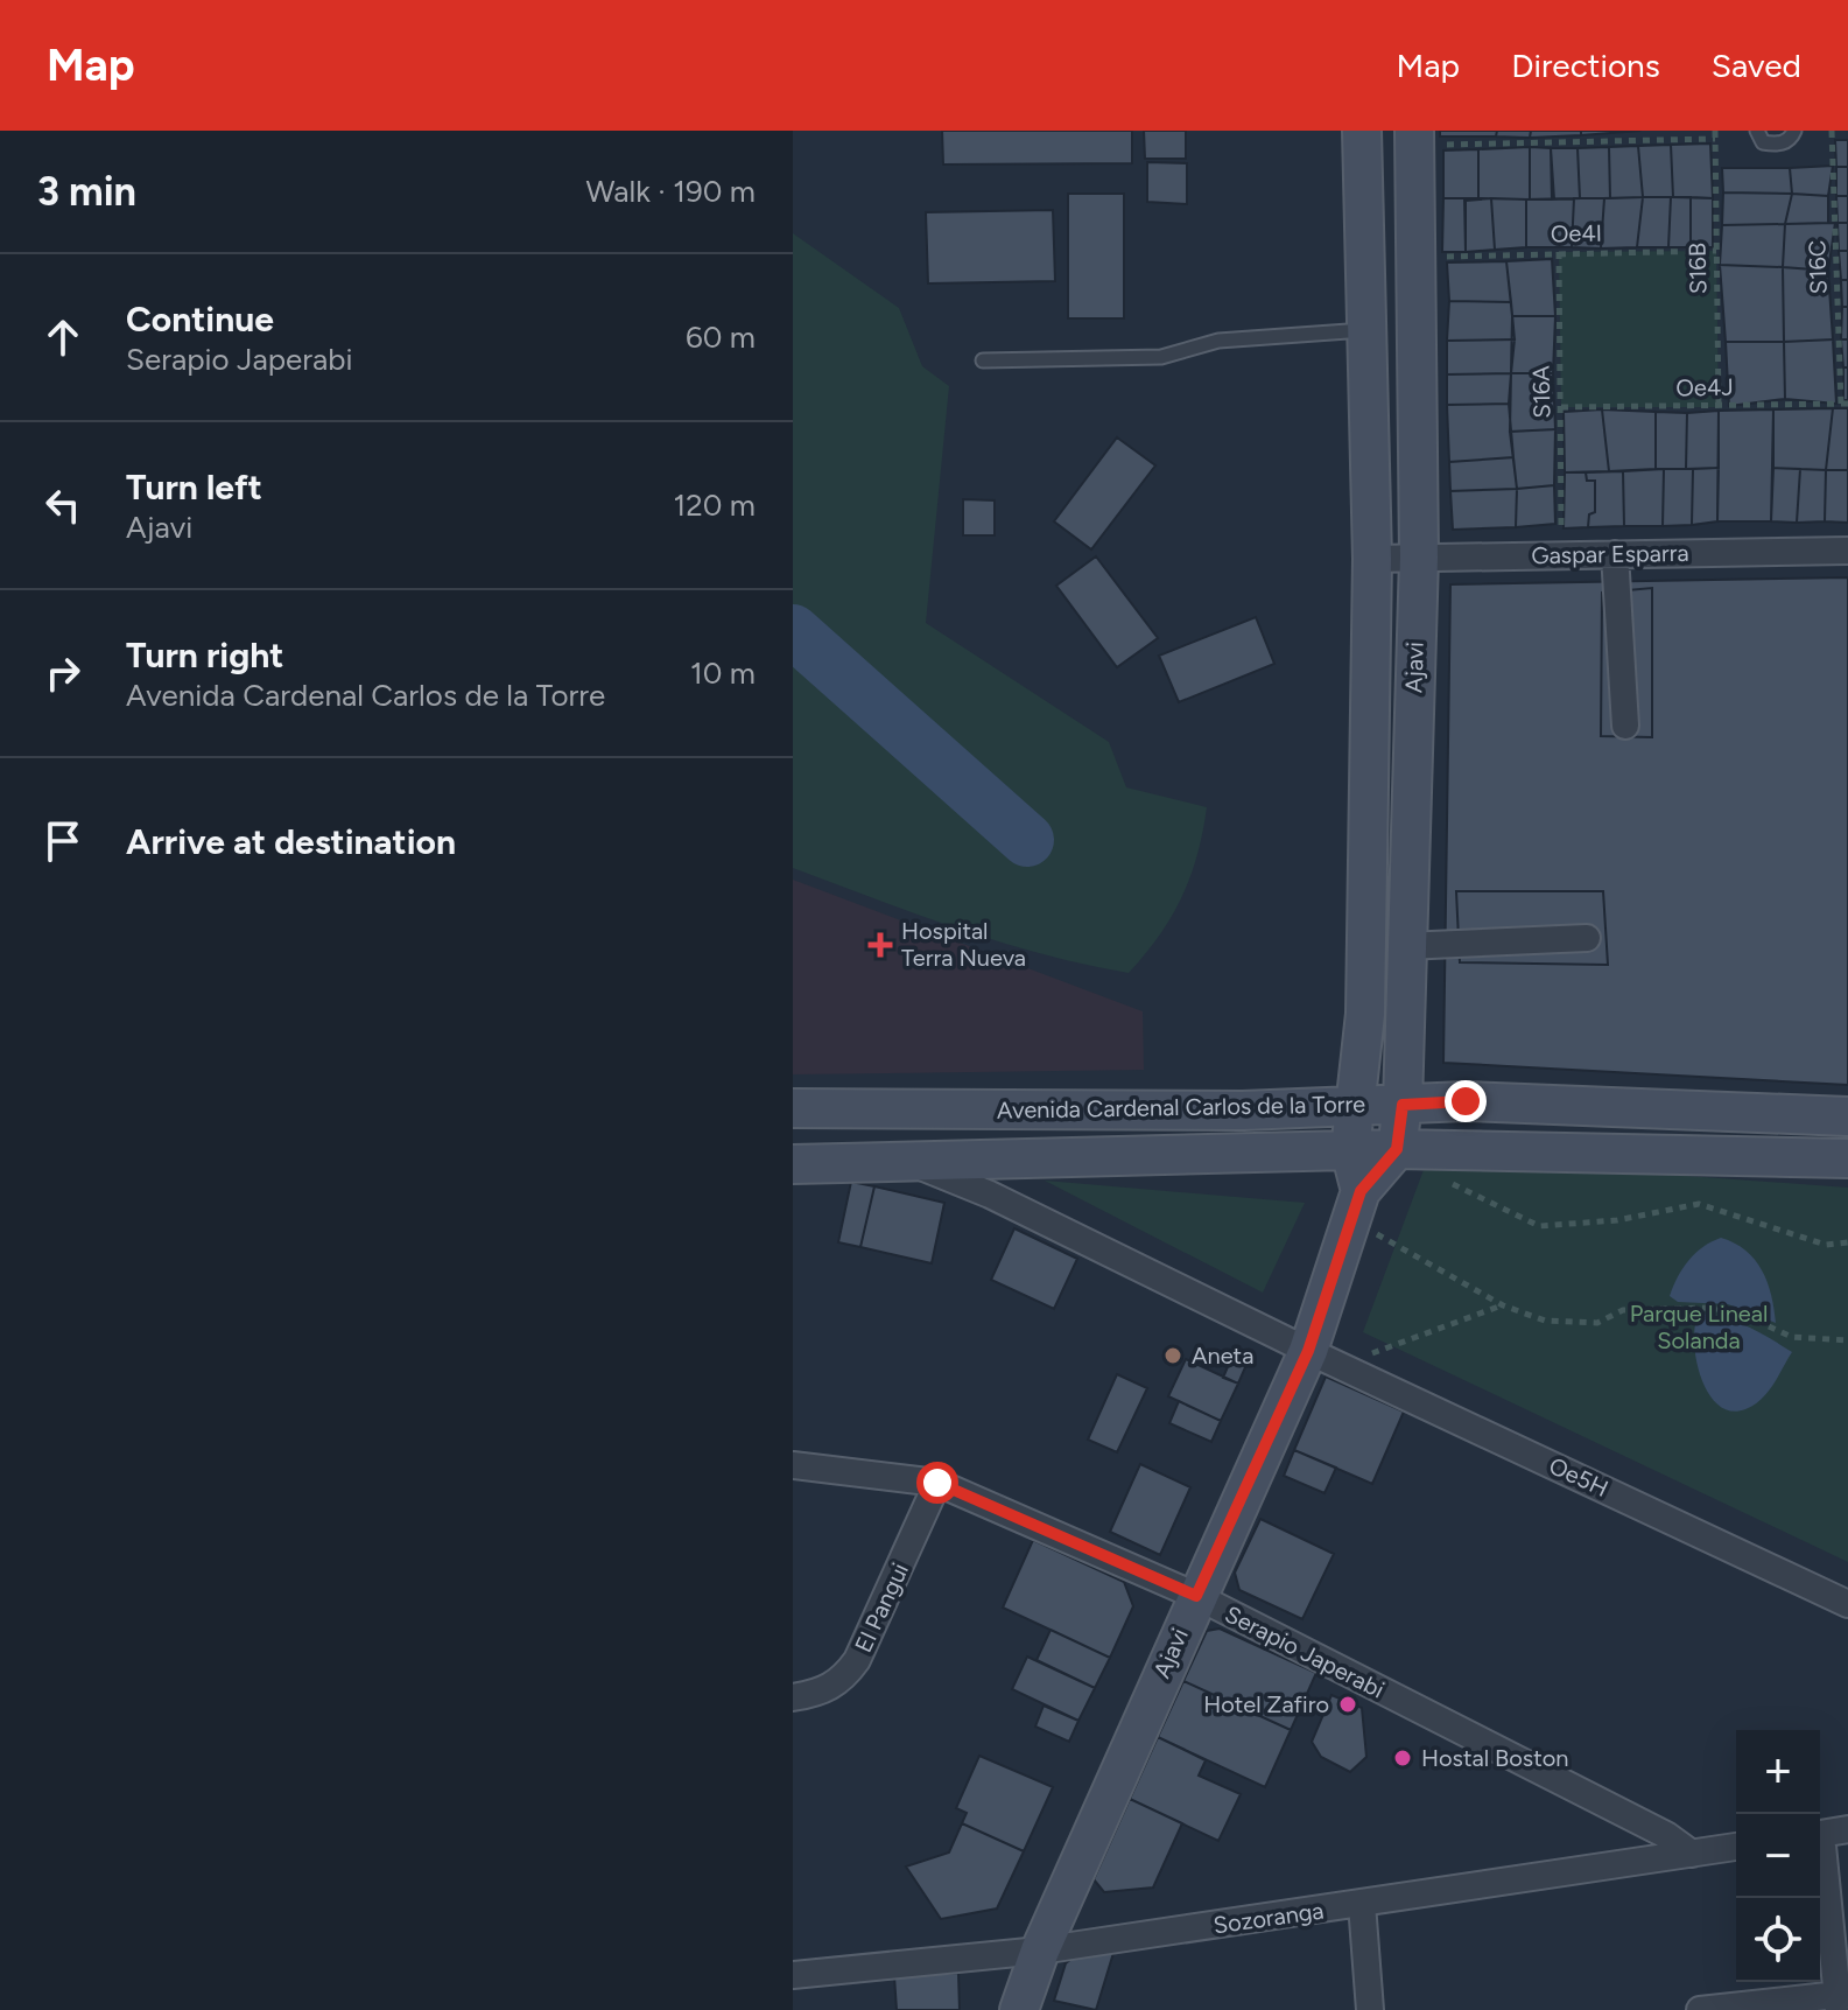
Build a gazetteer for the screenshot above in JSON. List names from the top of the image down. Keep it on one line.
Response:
{"streets":{"street":["Gaspar Esparra","Ajavi","Avenida Cardenal Carlos de la Torre","Oe5H","El Pangui","Serapio Japerabi","Sozoranga"],"path":["Oe4I","S16C","S16B","Oe4J","S16A"]},"crossings":[["Oe4I","S16B"],["Oe4I","S16A"],["S16C","Oe4J"],["S16B","Oe4J"],["Oe4J","S16A"],["Gaspar Esparra","Ajavi"],["Ajavi","Avenida Cardenal Carlos de la Torre"],["Ajavi","Oe5H"],["Ajavi","Serapio Japerabi"],["Ajavi","Sozoranga"],["Avenida Cardenal Carlos de la Torre","Oe5H"],["El Pangui","Serapio Japerabi"],["Serapio Japerabi","Sozoranga"]],"parks":["Parque Lineal Solanda"],"places":{"health":["Hospital Terra Nueva"],"other":["Aneta","Hotel Zafiro","Hostal Boston"]},"page":{"header":"Map","nav":["Map","Directions","Saved"],"heading":["3 min","Walk · 190 m"],"list":[["Continue","Serapio Japerabi","60 m"],["Turn left","Ajavi","120 m"],["Turn right","Avenida Cardenal Carlos de la Torre","10 m"],"Arrive at destination"],"map_buttons":["+","−"]}}
